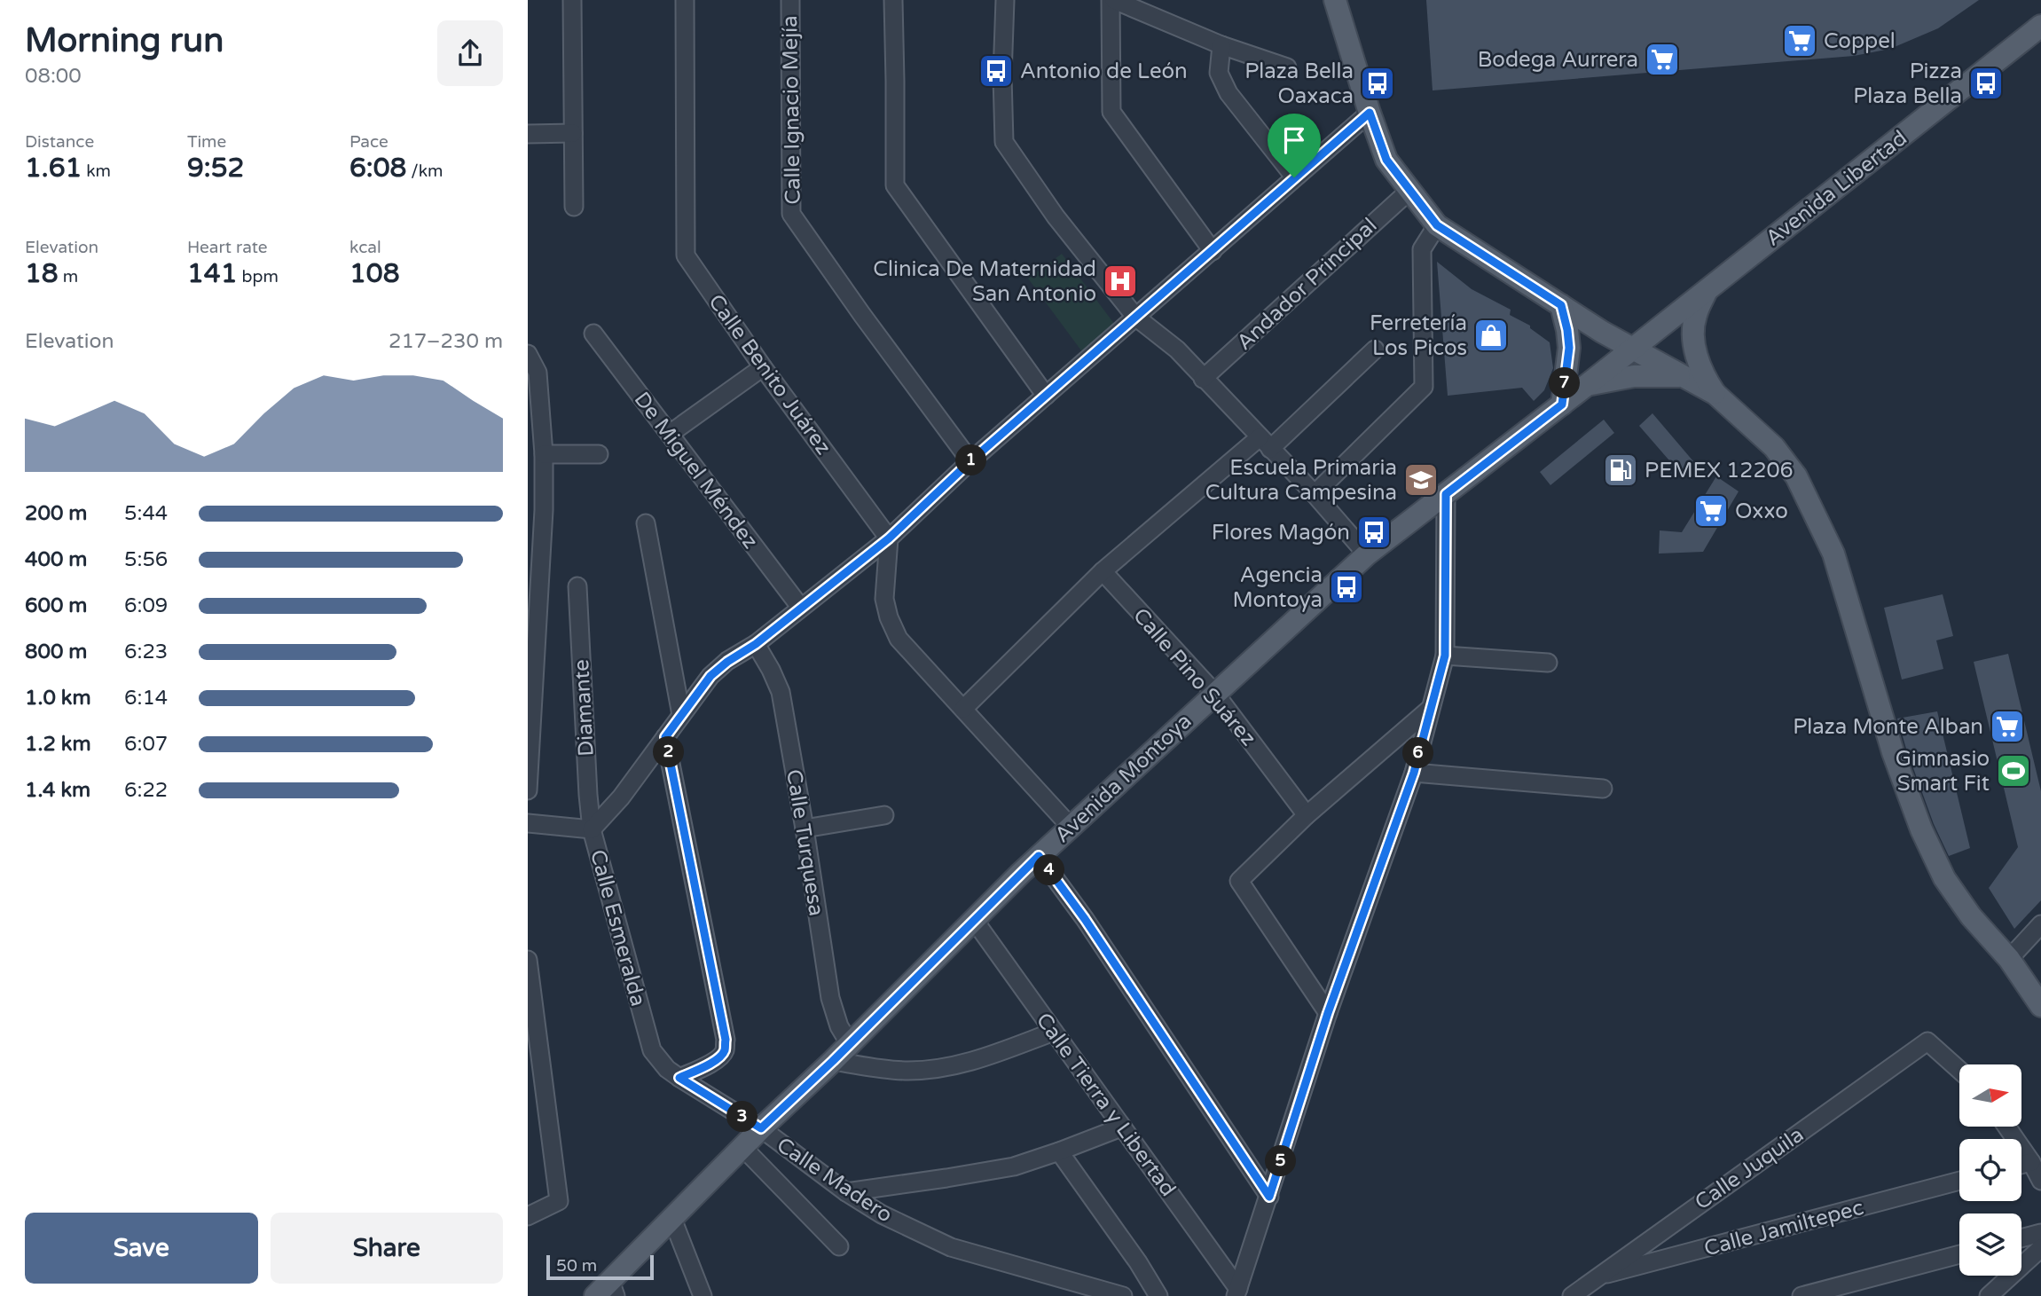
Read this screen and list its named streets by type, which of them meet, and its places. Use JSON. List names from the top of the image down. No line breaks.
{"streets":{"main road":["Avenida Libertad","Avenida Montoya"],"street":["Calle Ignacio Mejía","Andador Principal","Calle Benito Juárez","De Miguel Méndez","Calle Pino Suárez","Diamante","Calle Turquesa","Calle Esmeralda","Calle Tierra y Libertad","Calle Juquila","Calle Madero","Calle Jamiltepec"]},"crossings":[["Calle Ignacio Mejía","Calle Esmeralda"],["Avenida Libertad","Avenida Montoya"],["Calle Benito Juárez","Calle Esmeralda"],["De Miguel Méndez","Calle Esmeralda"],["Calle Pino Suárez","Avenida Montoya"],["Diamante","Calle Esmeralda"],["Avenida Montoya","Calle Turquesa"],["Avenida Montoya","Calle Esmeralda"],["Avenida Montoya","Calle Tierra y Libertad"],["Avenida Montoya","Calle Madero"],["Calle Turquesa","Calle Esmeralda"],["Calle Esmeralda","Calle Madero"],["Calle Juquila","Calle Jamiltepec"]],"places":{"supermarket":["Coppel","Bodega Aurrera","Oxxo","Plaza Monte Alban"],"bus stop":["Antonio de León","Plaza Bella Oaxaca","Pizza Plaza Bella","Flores Magón","Agencia Montoya"],"hospital":["Clinica De Maternidad San Antonio"],"shop":["Ferretería Los Picos"],"fuel station":["PEMEX 12206"],"school or university":["Escuela Primaria Cultura Campesina"],"sports":["Gimnasio Smart Fit"]},"scale_bar":"50 m","north":"right","page":{"heading":["Morning run","08:00"],"stats":[["Distance","1.61 km"],["Time","9:52"],["Pace","6:08 /km"],["Elevation","18 m"],["Heart rate","141 bpm"],["kcal","108"]],"chart":["Elevation","217–230 m"],"pins":["7","1","2","6","4","3","5"],"list":[{"name":"200 m","note":"5:44"},{"name":"400 m","note":"5:56"},{"name":"600 m","note":"6:09"},{"name":"800 m","note":"6:23"},{"name":"1.0 km","note":"6:14"},{"name":"1.2 km","note":"6:07"},{"name":"1.4 km","note":"6:22"}],"buttons":["Save","Share"],"scale":"50 m"}}
